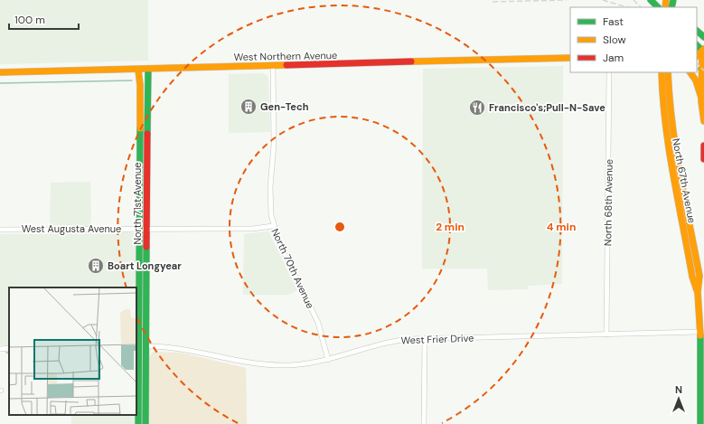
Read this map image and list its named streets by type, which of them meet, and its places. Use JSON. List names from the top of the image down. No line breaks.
{"streets":{"main road":["West Northern Avenue","North 67th Avenue","North 71st Avenue"],"street":["North 68th Avenue","West Augusta Avenue","North 70th Avenue","West Frier Drive"]},"crossings":[["West Northern Avenue","North 71st Avenue"],["West Northern Avenue","North 70th Avenue"],["North 67th Avenue","West Frier Drive"],["North 68th Avenue","West Frier Drive"],["North 71st Avenue","West Augusta Avenue"],["North 71st Avenue","West Frier Drive"],["West Augusta Avenue","North 70th Avenue"],["North 70th Avenue","West Frier Drive"]],"places":{"building":["Gen-Tech","Boart Longyear"],"restaurant":["Francisco's;Pull-N-Save"]},"legend":["Fast","Slow","Jam"],"scale_bar":"100 m","north":"top","rings":["2 min","4 min"]}
